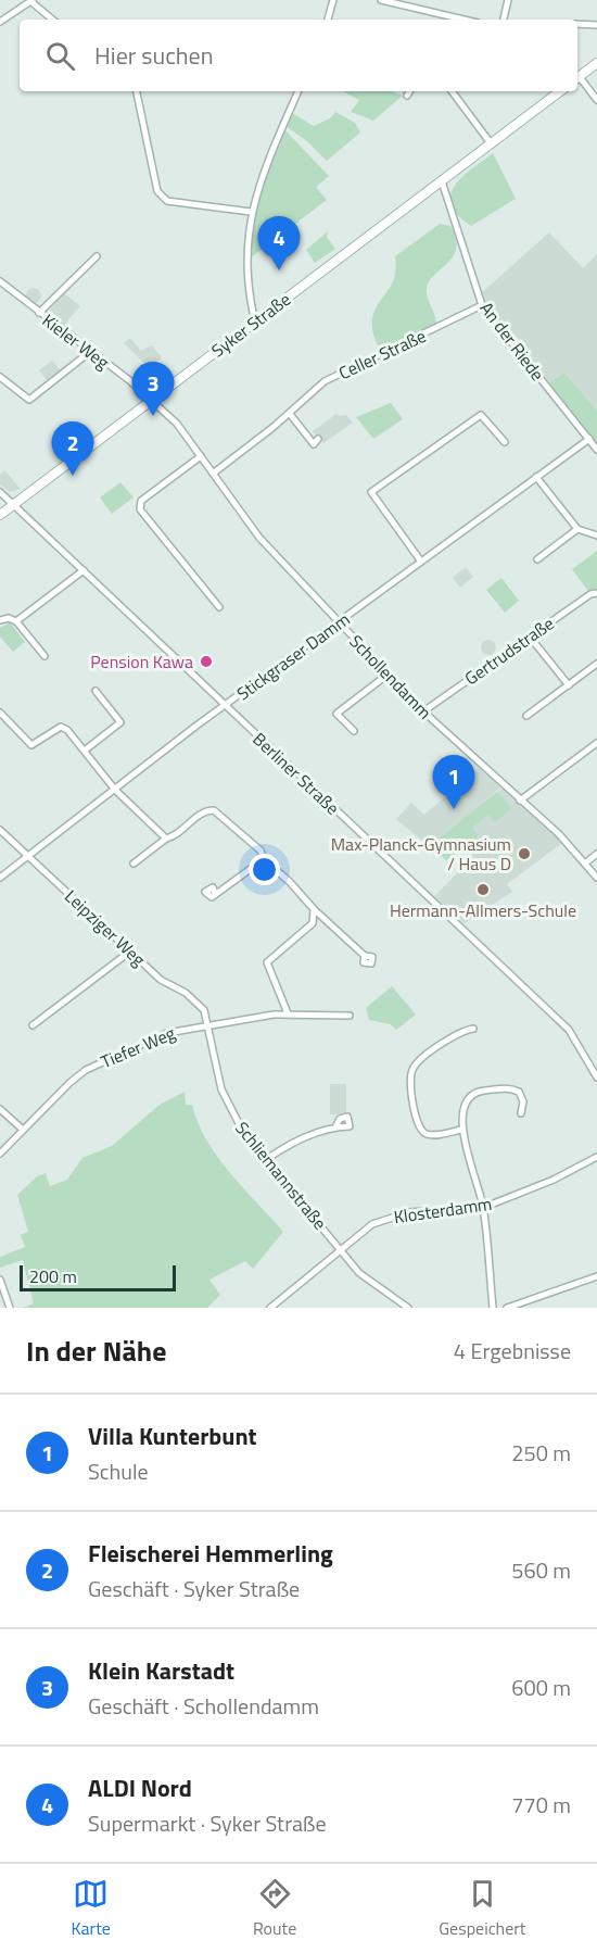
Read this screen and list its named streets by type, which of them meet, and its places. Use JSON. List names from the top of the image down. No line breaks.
{"streets":{"main road":["Syker Straße"],"street":["Kieler Weg","An der Riede","Celler Straße","Gertrudstraße","Stickgraser Damm","Schollendamm","Berliner Straße","Leipziger Weg","Tiefer Weg","Schliemannstraße","Klosterdamm"]},"crossings":[["Syker Straße","Kieler Weg"],["Syker Straße","An der Riede"],["Syker Straße","Schollendamm"],["Syker Straße","Berliner Straße"],["Kieler Weg","Schollendamm"],["An der Riede","Celler Straße"],["An der Riede","Stickgraser Damm"],["Celler Straße","Schollendamm"],["Gertrudstraße","Schollendamm"],["Stickgraser Damm","Schollendamm"],["Stickgraser Damm","Berliner Straße"],["Stickgraser Damm","Leipziger Weg"],["Leipziger Weg","Tiefer Weg"],["Leipziger Weg","Schliemannstraße"],["Tiefer Weg","Schliemannstraße"],["Schliemannstraße","Klosterdamm"]],"places":["Pension Kawa","Max-Planck-Gymnasium / Haus D","Hermann-Allmers-Schule"],"scale_bar":"200 m","page":{"search":"Hier suchen","pins":["4","3","2","1"],"scale":"200 m","heading":["In der Nähe","4 Ergebnisse"],"list":[{"mark":"1","name":"Villa Kunterbunt","note":"Schule","value":"250 m"},{"mark":"2","name":"Fleischerei Hemmerling","note":"Geschäft · Syker Straße","value":"560 m"},{"mark":"3","name":"Klein Karstadt","note":"Geschäft · Schollendamm","value":"600 m"},{"mark":"4","name":"ALDI Nord","note":"Supermarkt · Syker Straße","value":"770 m"}],"nav":["Karte","Route","Gespeichert"]}}
